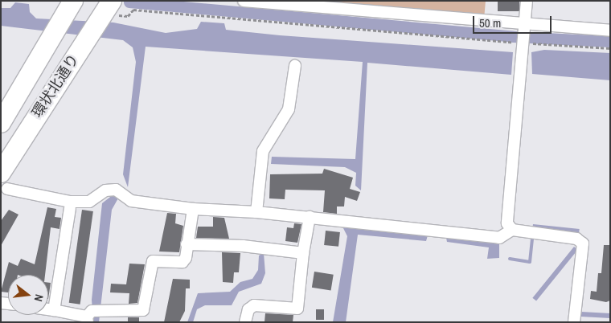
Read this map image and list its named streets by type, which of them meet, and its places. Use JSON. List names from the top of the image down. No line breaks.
{"streets":{"highway":["環状北通り"]},"scale_bar":"50 m","north":"right"}
